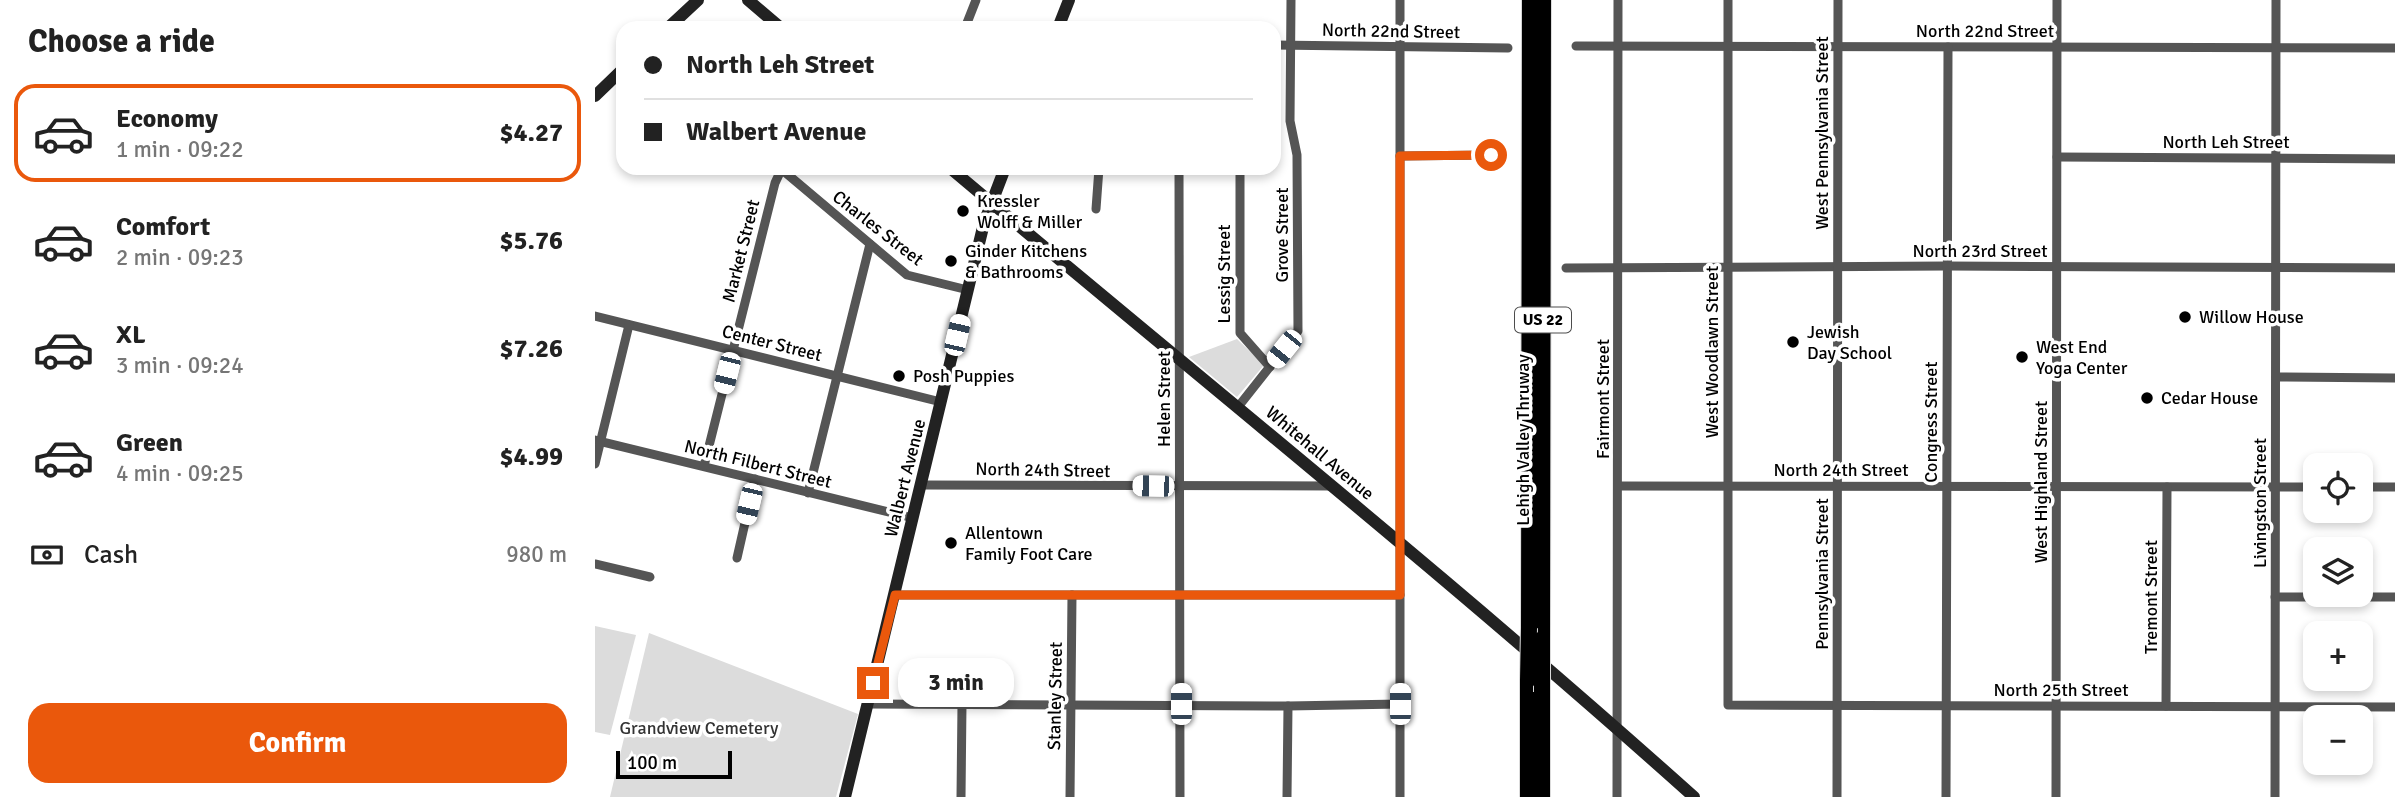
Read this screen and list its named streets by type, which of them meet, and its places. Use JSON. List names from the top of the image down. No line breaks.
{"streets":{"highway":["US 22","Lehigh Valley Thruway"],"street":["North 22nd Street","West Pennsylvania Street","North Leh Street","Charles Street","Grove Street","Market Street","North 23rd Street","Lessig Street","Center Street","West Woodlawn Street","Helen Street","Fairmont Street","Congress Street","Whitehall Avenue","North Filbert Street","North 24th Street","Walbert Avenue","West Highland Street","Livingston Street","Pennsylvania Street","Tremont Street","North 25th Street","Stanley Street"]},"crossings":[["North 22nd Street","West Pennsylvania Street"],["North 22nd Street","Grove Street"],["North 22nd Street","West Woodlawn Street"],["North 22nd Street","Fairmont Street"],["North 22nd Street","Congress Street"],["North 22nd Street","West Highland Street"],["North 22nd Street","Livingston Street"],["West Pennsylvania Street","North 23rd Street"],["West Pennsylvania Street","Pennsylvania Street"],["North Leh Street","West Highland Street"],["North Leh Street","Livingston Street"],["Charles Street","Walbert Avenue"],["Grove Street","Lessig Street"],["Grove Street","Whitehall Avenue"],["Market Street","Center Street"],["Market Street","North Filbert Street"],["North 23rd Street","West Woodlawn Street"],["North 23rd Street","Fairmont Street"],["North 23rd Street","Congress Street"],["North 23rd Street","West Highland Street"],["North 23rd Street","Livingston Street"],["North 23rd Street","Pennsylvania Street"],["Center Street","Walbert Avenue"],["West Woodlawn Street","North 24th Street"],["West Woodlawn Street","North 25th Street"],["Helen Street","Whitehall Avenue"],["Helen Street","North 24th Street"],["Fairmont Street","Whitehall Avenue"],["Fairmont Street","North 24th Street"],["Congress Street","North 24th Street"],["Congress Street","North 25th Street"],["Whitehall Avenue","North 24th Street"],["Whitehall Avenue","Walbert Avenue"],["North Filbert Street","Walbert Avenue"],["North 24th Street","Walbert Avenue"],["North 24th Street","West Highland Street"],["North 24th Street","Livingston Street"],["North 24th Street","Pennsylvania Street"],["North 24th Street","Tremont Street"],["West Highland Street","North 25th Street"],["Livingston Street","North 25th Street"],["Pennsylvania Street","North 25th Street"],["Tremont Street","North 25th Street"]],"parks":["Grandview Cemetery"],"places":["Kressler Wolff & Miller","Ginder Kitchens & Bathrooms","Willow House","Jewish Day School","West End Yoga Center","Posh Puppies","Cedar House","Allentown Family Foot Care"],"scale_bar":"100 m","page":{"heading":"Choose a ride","banner":["North Leh Street","Walbert Avenue"],"list":[{"name":"Economy","note":"1 min · 09:22","value":"$4.27"},{"name":"Comfort","note":"2 min · 09:23","value":"$5.76"},{"name":"XL","note":"3 min · 09:24","value":"$7.26"},{"name":"Green","note":"4 min · 09:25","value":"$4.99"}],"map_buttons":["+","−"],"pay":["Cash","980 m"],"bubble":"3 min","buttons":"Confirm","scale":"100 m"}}
